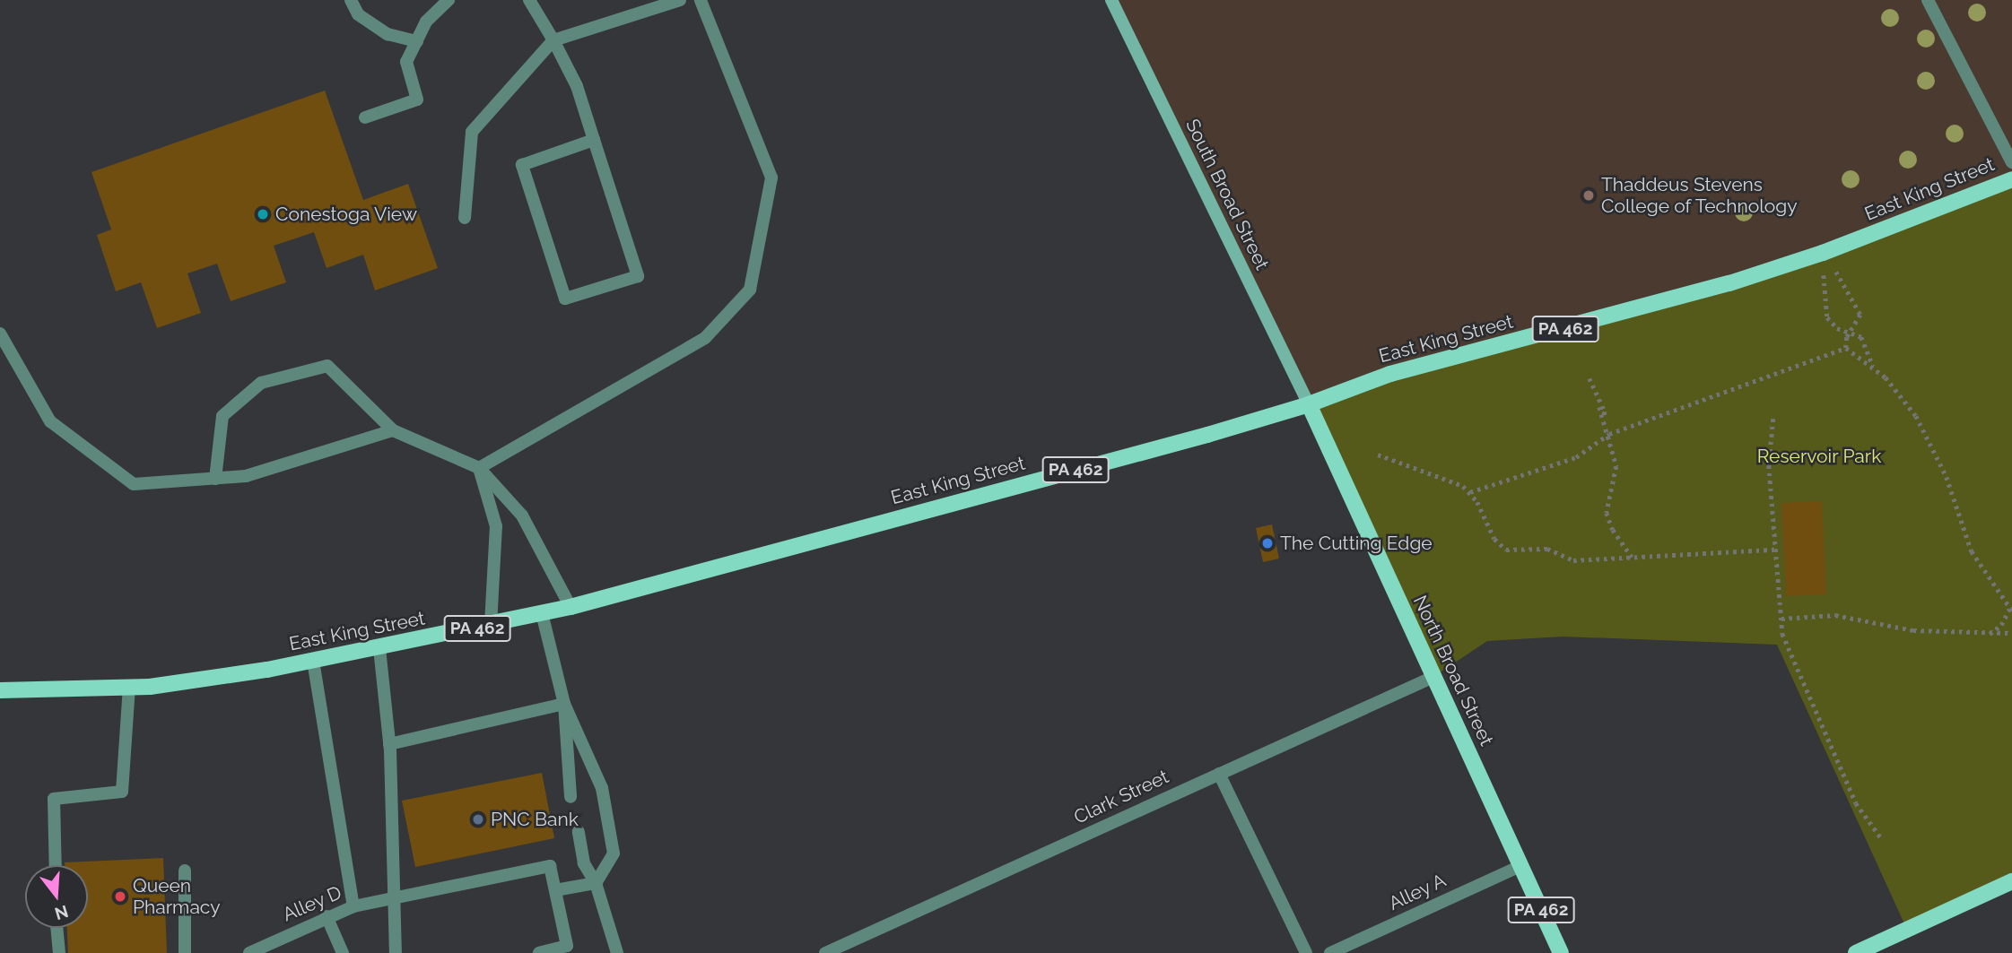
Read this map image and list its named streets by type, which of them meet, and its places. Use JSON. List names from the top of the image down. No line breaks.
{"streets":{"main road":["East King Street","South Broad Street","PA 462","North Broad Street"],"street":["Clark Street","Alley A","Alley D"]},"crossings":[["East King Street","South Broad Street"],["East King Street","North Broad Street"],["South Broad Street","North Broad Street"],["North Broad Street","Clark Street"],["North Broad Street","Alley A"]],"parks":["Reservoir Park"],"places":["Thaddeus Stevens College of Technology","Conestoga View","The Cutting Edge","PNC Bank","Queen Pharmacy"],"north":"bottom"}
